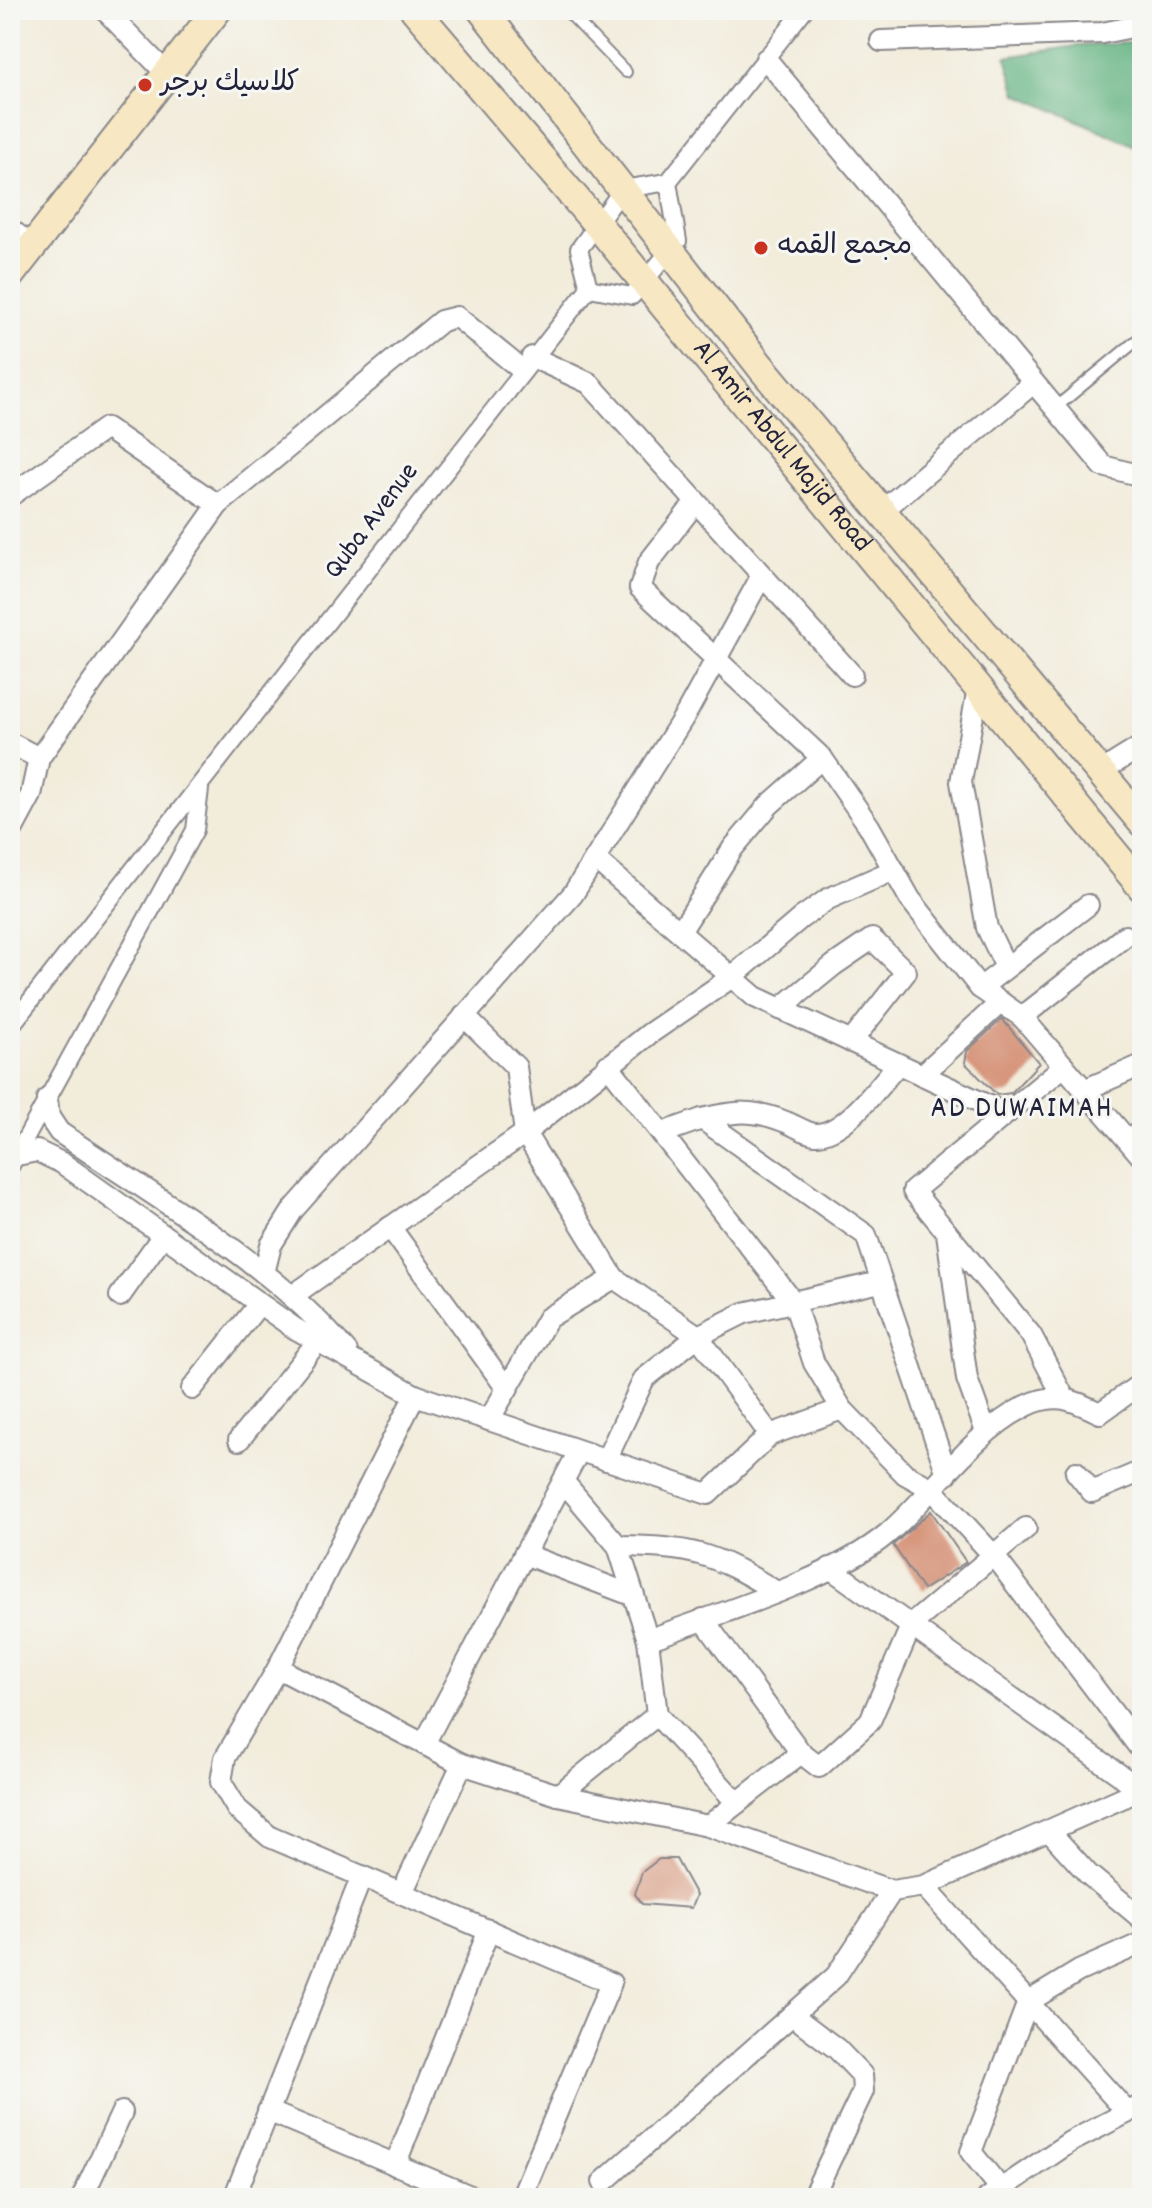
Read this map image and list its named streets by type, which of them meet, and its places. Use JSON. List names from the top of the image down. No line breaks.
{"streets":{"main road":["Al Amir Abdul Majid Road"],"street":["Quba Avenue"]},"districts":["AD DUWAIMAH"],"places":["كلاسيك برجر","مجمع القمه"]}
